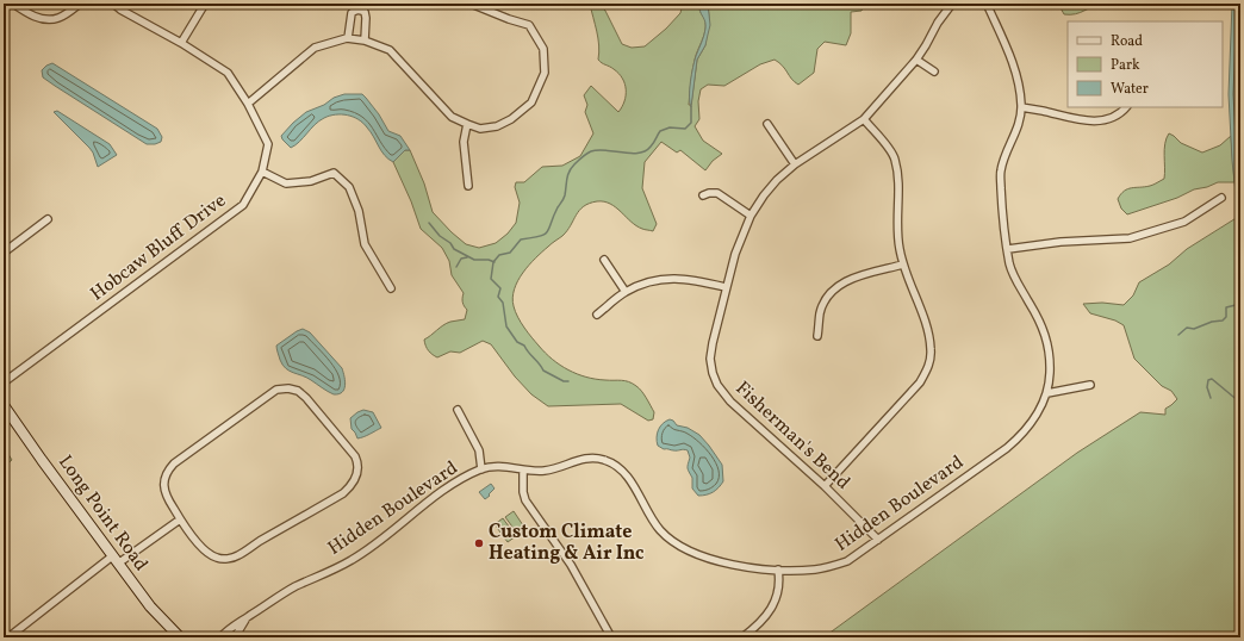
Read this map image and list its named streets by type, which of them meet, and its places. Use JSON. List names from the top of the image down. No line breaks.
{"streets":{"main road":["Long Point Road"],"street":["Hobcaw Bluff Drive","Fisherman's Bend","Hidden Boulevard"]},"crossings":[["Fisherman's Bend","Hidden Boulevard"]],"places":["Custom Climate Heating & Air Inc"],"legend":["Road","Park","Water"]}
